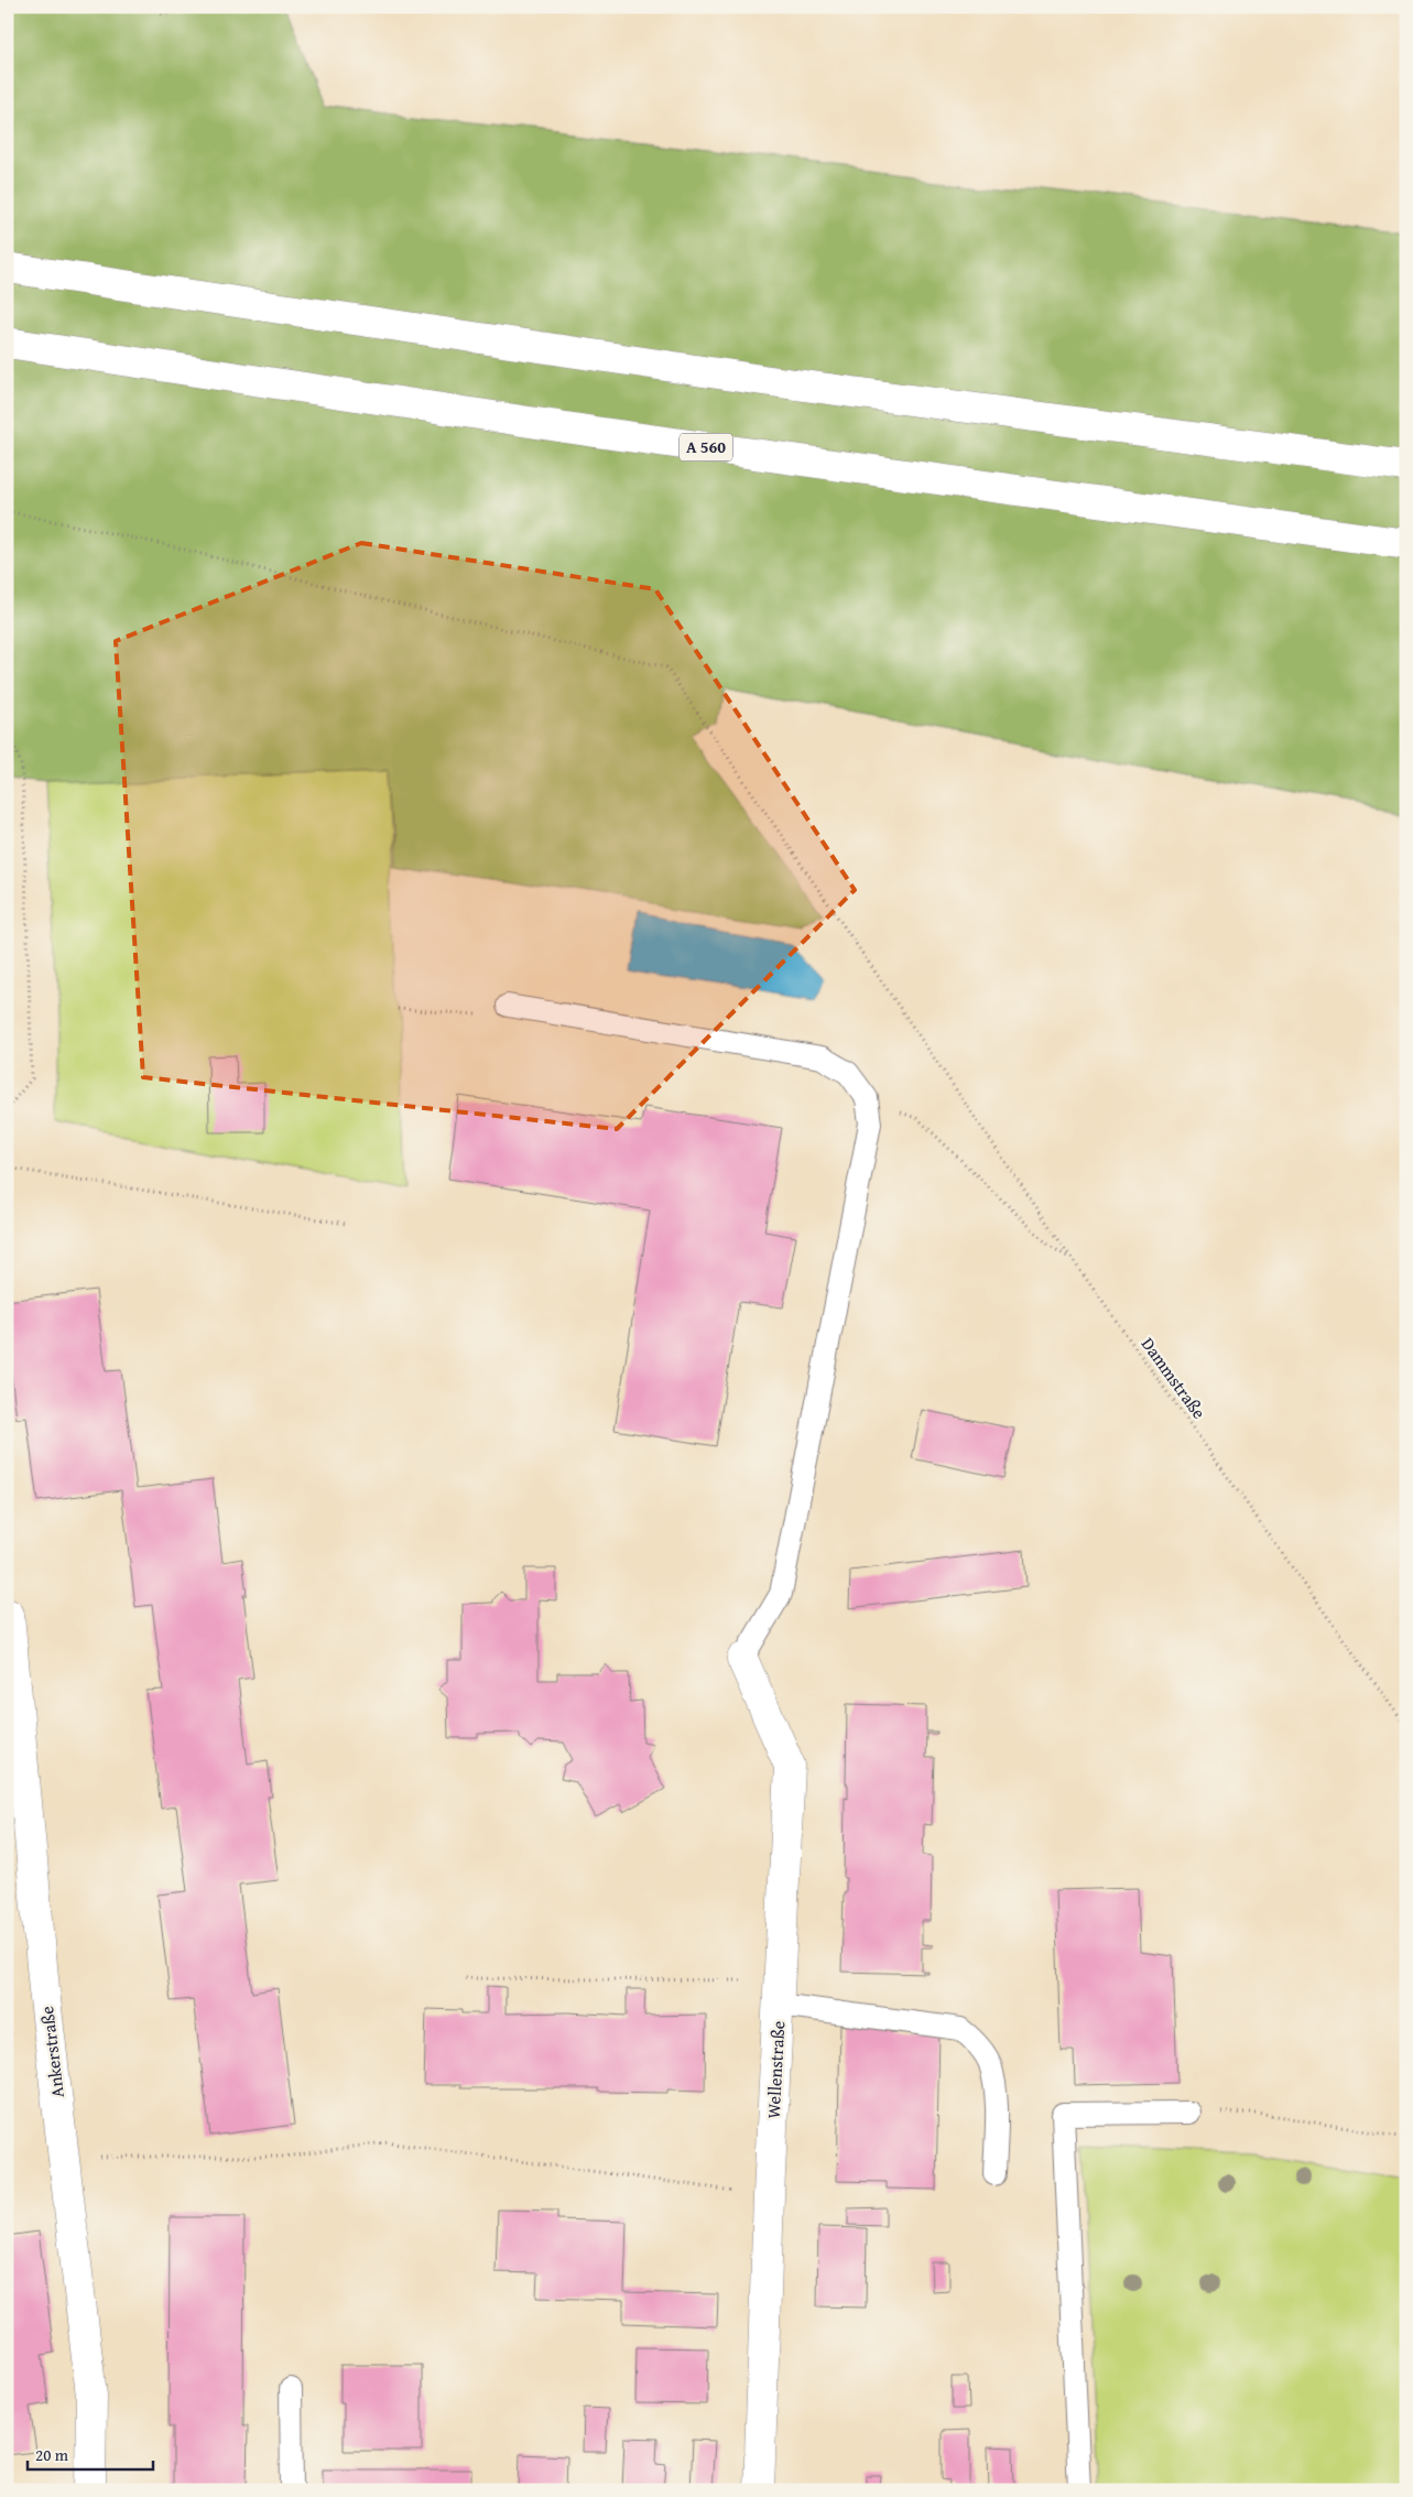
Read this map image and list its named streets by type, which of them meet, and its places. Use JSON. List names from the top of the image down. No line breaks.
{"streets":{"main road":["A 560","Ankerstraße","Wellenstraße"],"path":["Dammstraße"]},"scale_bar":"20 m"}
